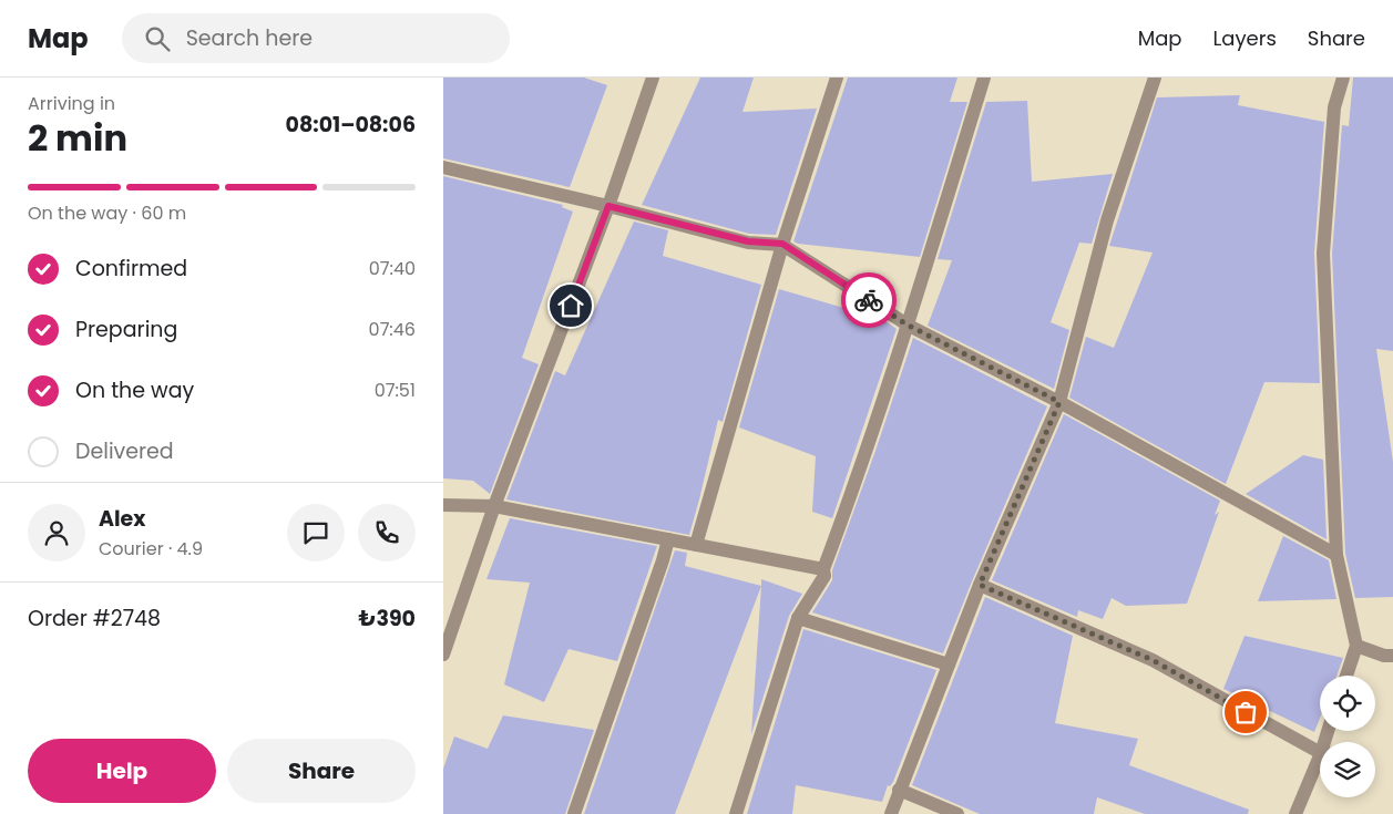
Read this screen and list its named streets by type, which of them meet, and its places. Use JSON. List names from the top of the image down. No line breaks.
{"page":{"header":"Map","search":"Search here","nav":["Map","Layers","Share"],"heading":["2 min","Arriving in","08:01–08:06"],"panel":["Alex","Courier · 4.9","Order #2748","₺390"],"bar":"On the way · 60 m","list":[["Confirmed","07:40"],["Preparing","07:46"],["On the way","07:51"],"Delivered"],"buttons":["Help","Share"]}}
